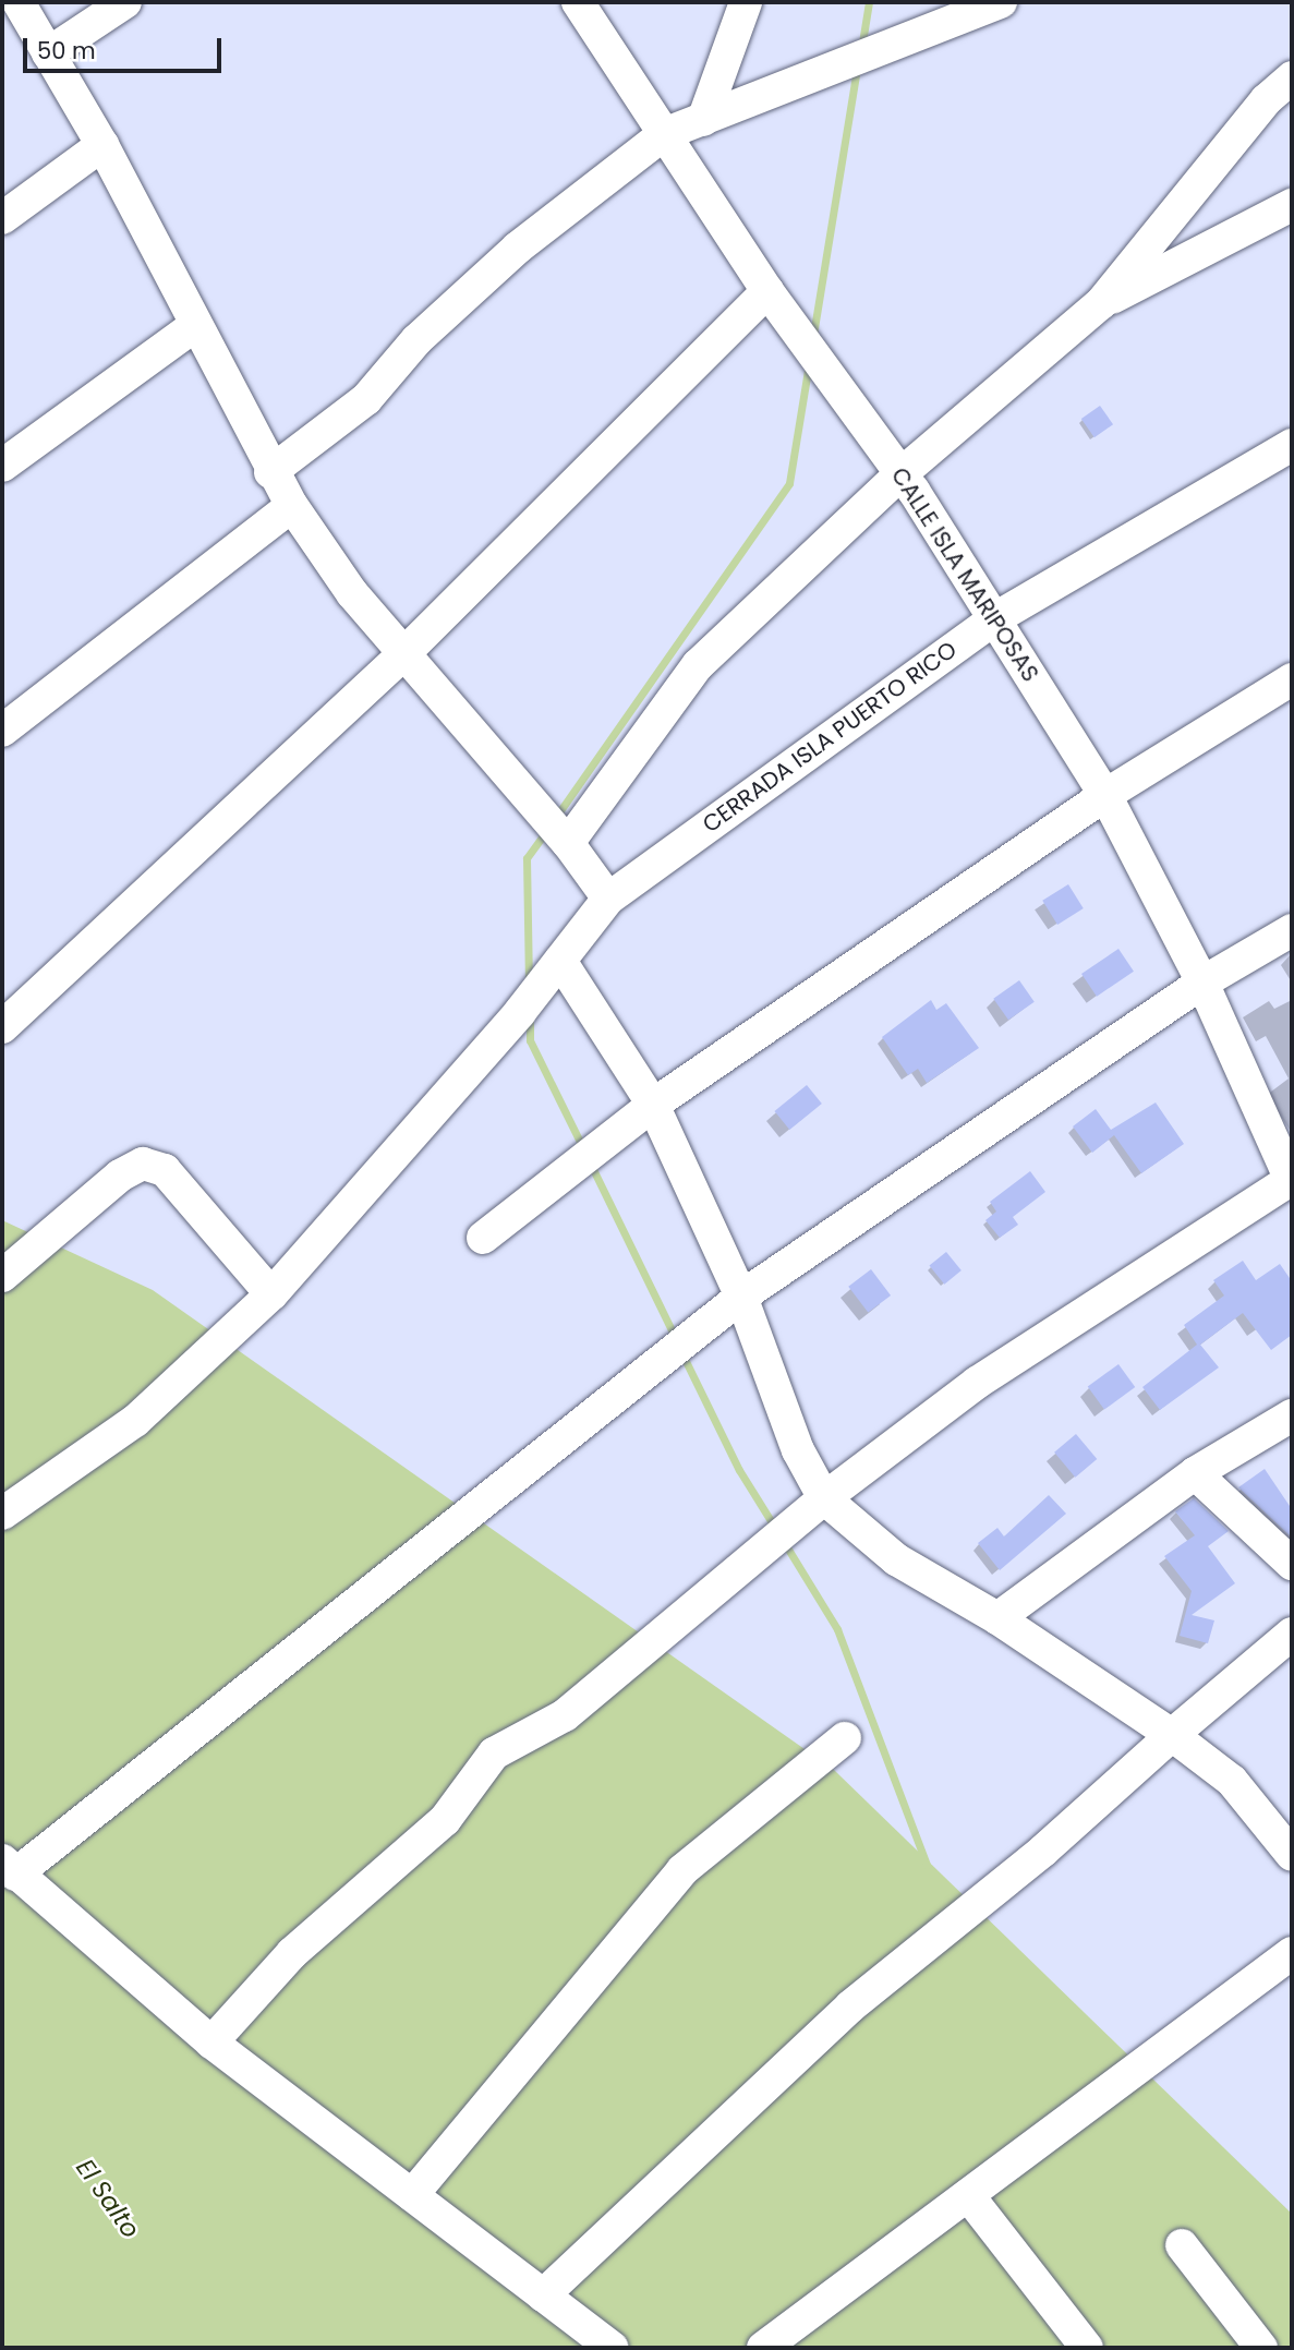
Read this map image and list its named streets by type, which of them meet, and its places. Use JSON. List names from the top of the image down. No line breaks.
{"streets":{"street":["CALLE ISLA MARIPOSAS","CERRADA ISLA PUERTO RICO"]},"crossings":[["CALLE ISLA MARIPOSAS","CERRADA ISLA PUERTO RICO"]],"water":["El Salto"],"scale_bar":"50 m"}
